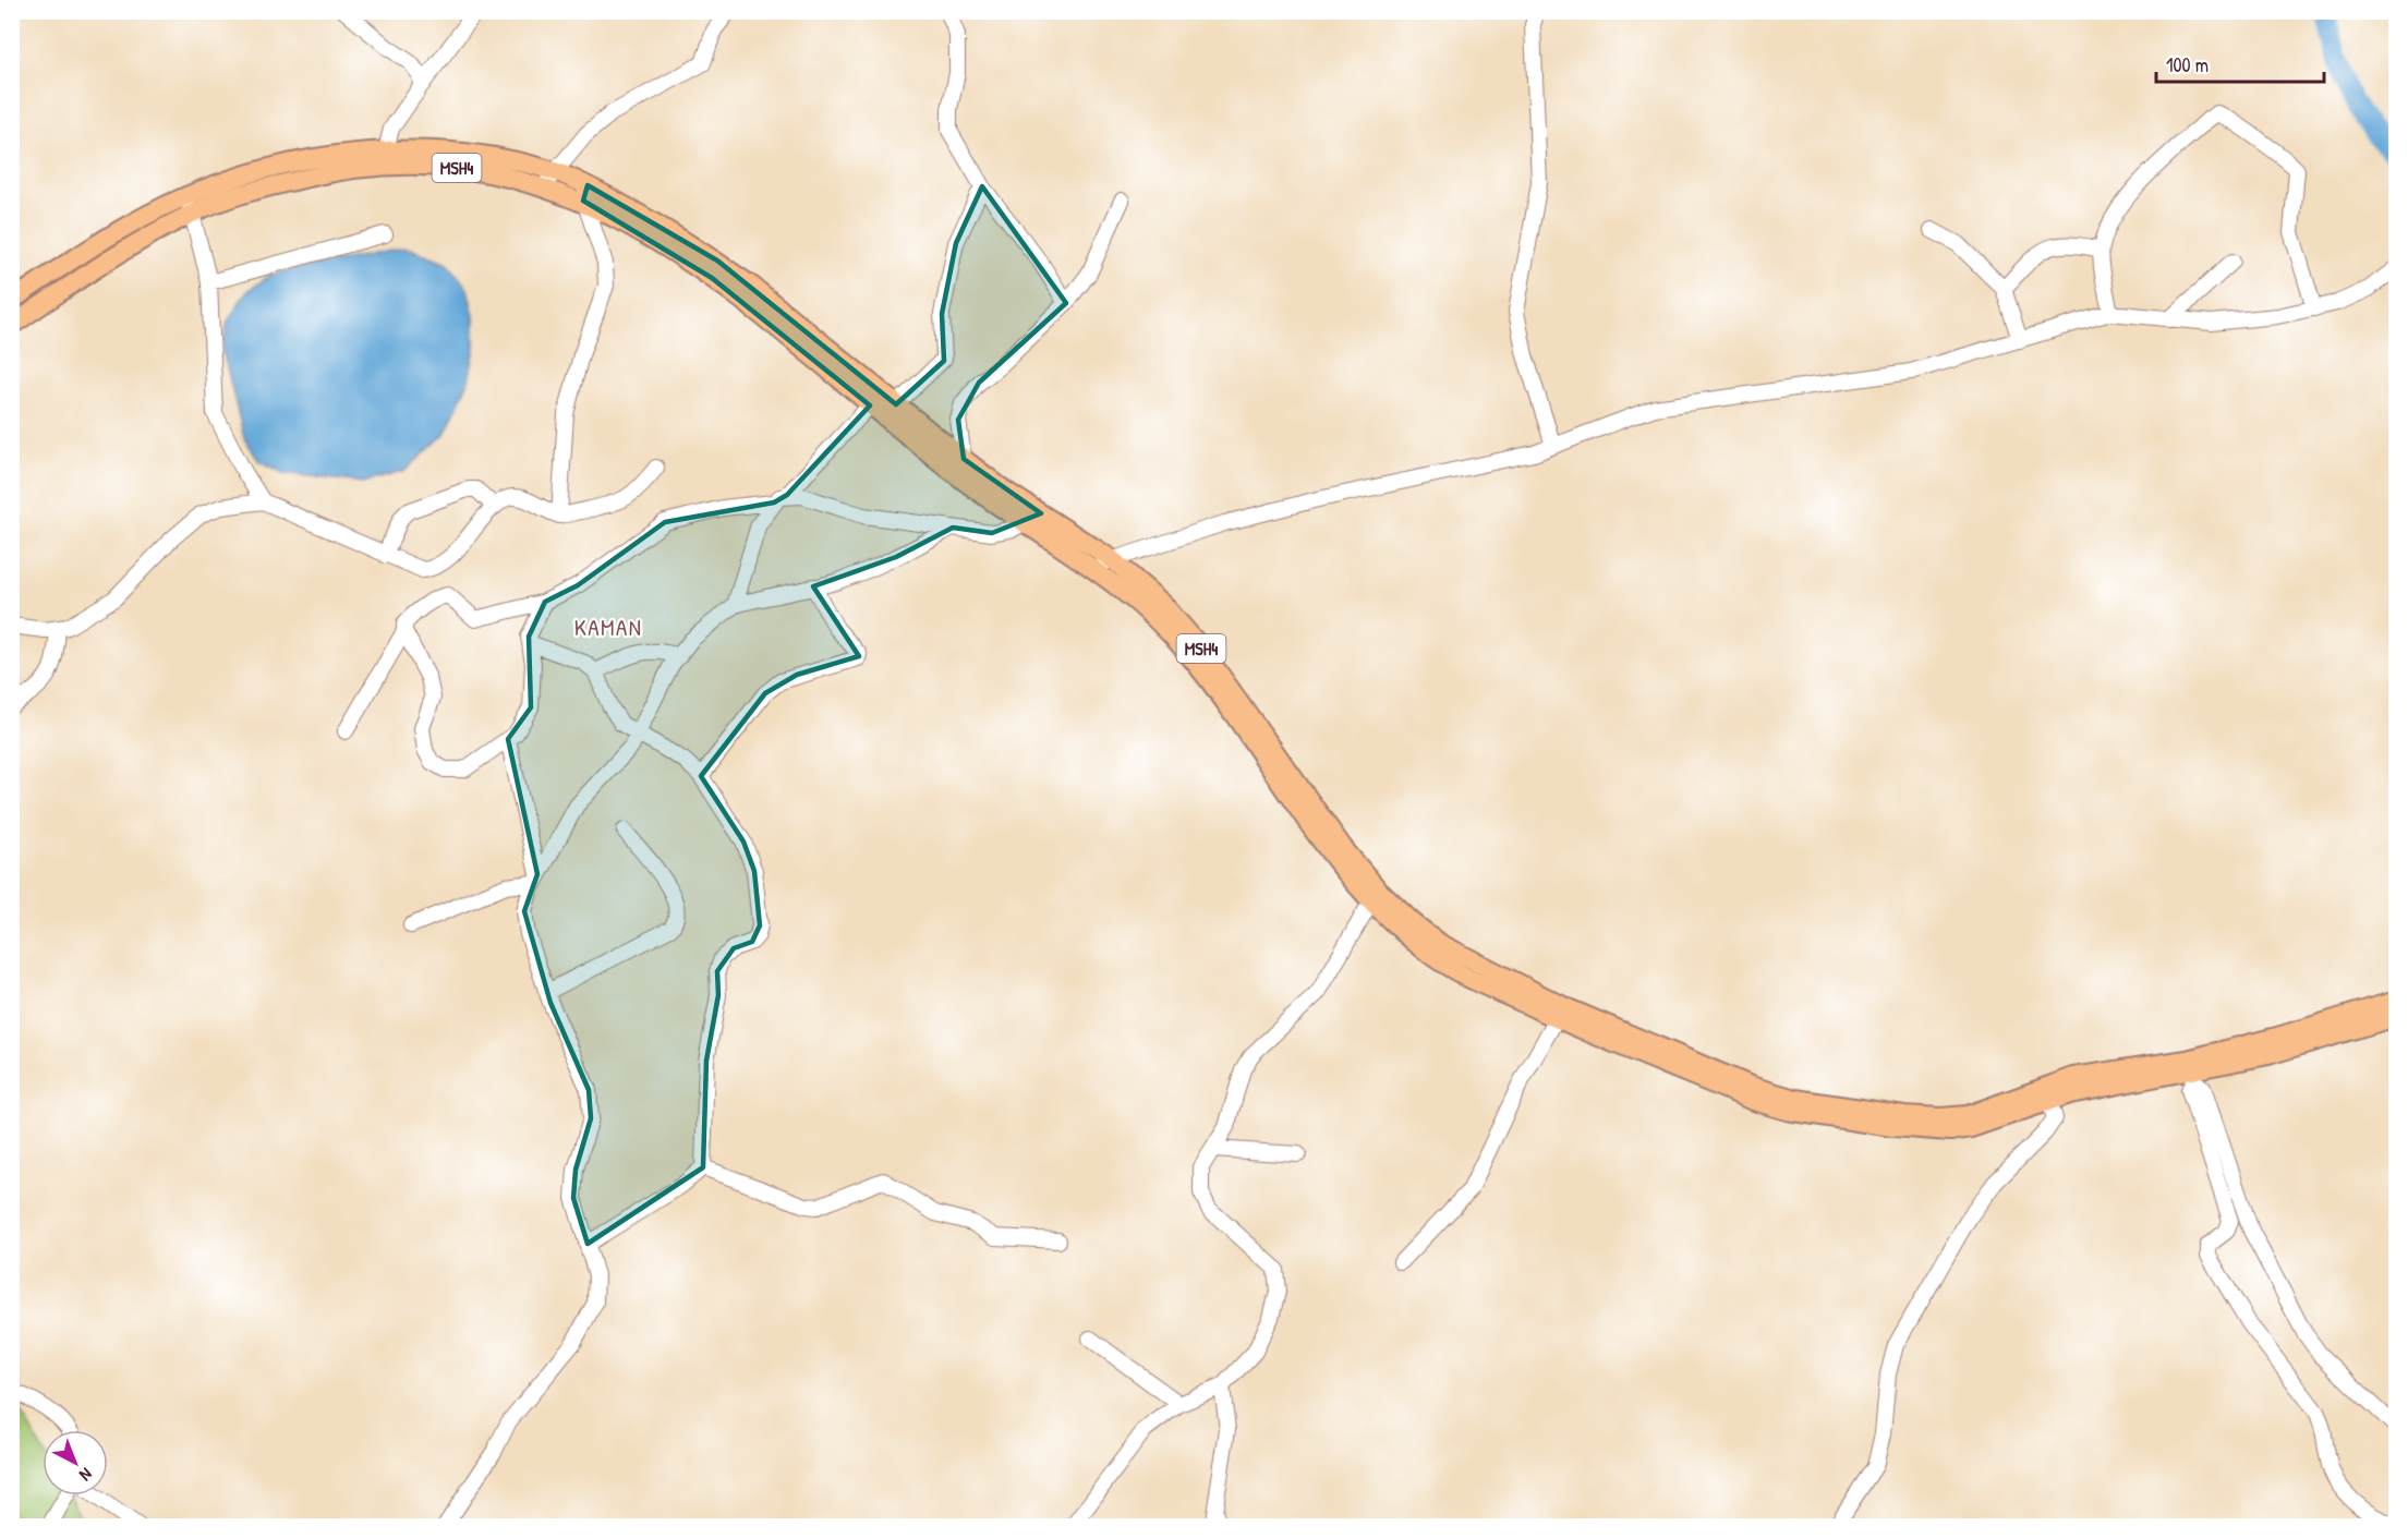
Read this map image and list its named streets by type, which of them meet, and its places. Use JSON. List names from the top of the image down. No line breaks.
{"streets":{"main road":["MSH4"]},"districts":["KAMAN"],"scale_bar":"100 m","north":"bottom right"}
